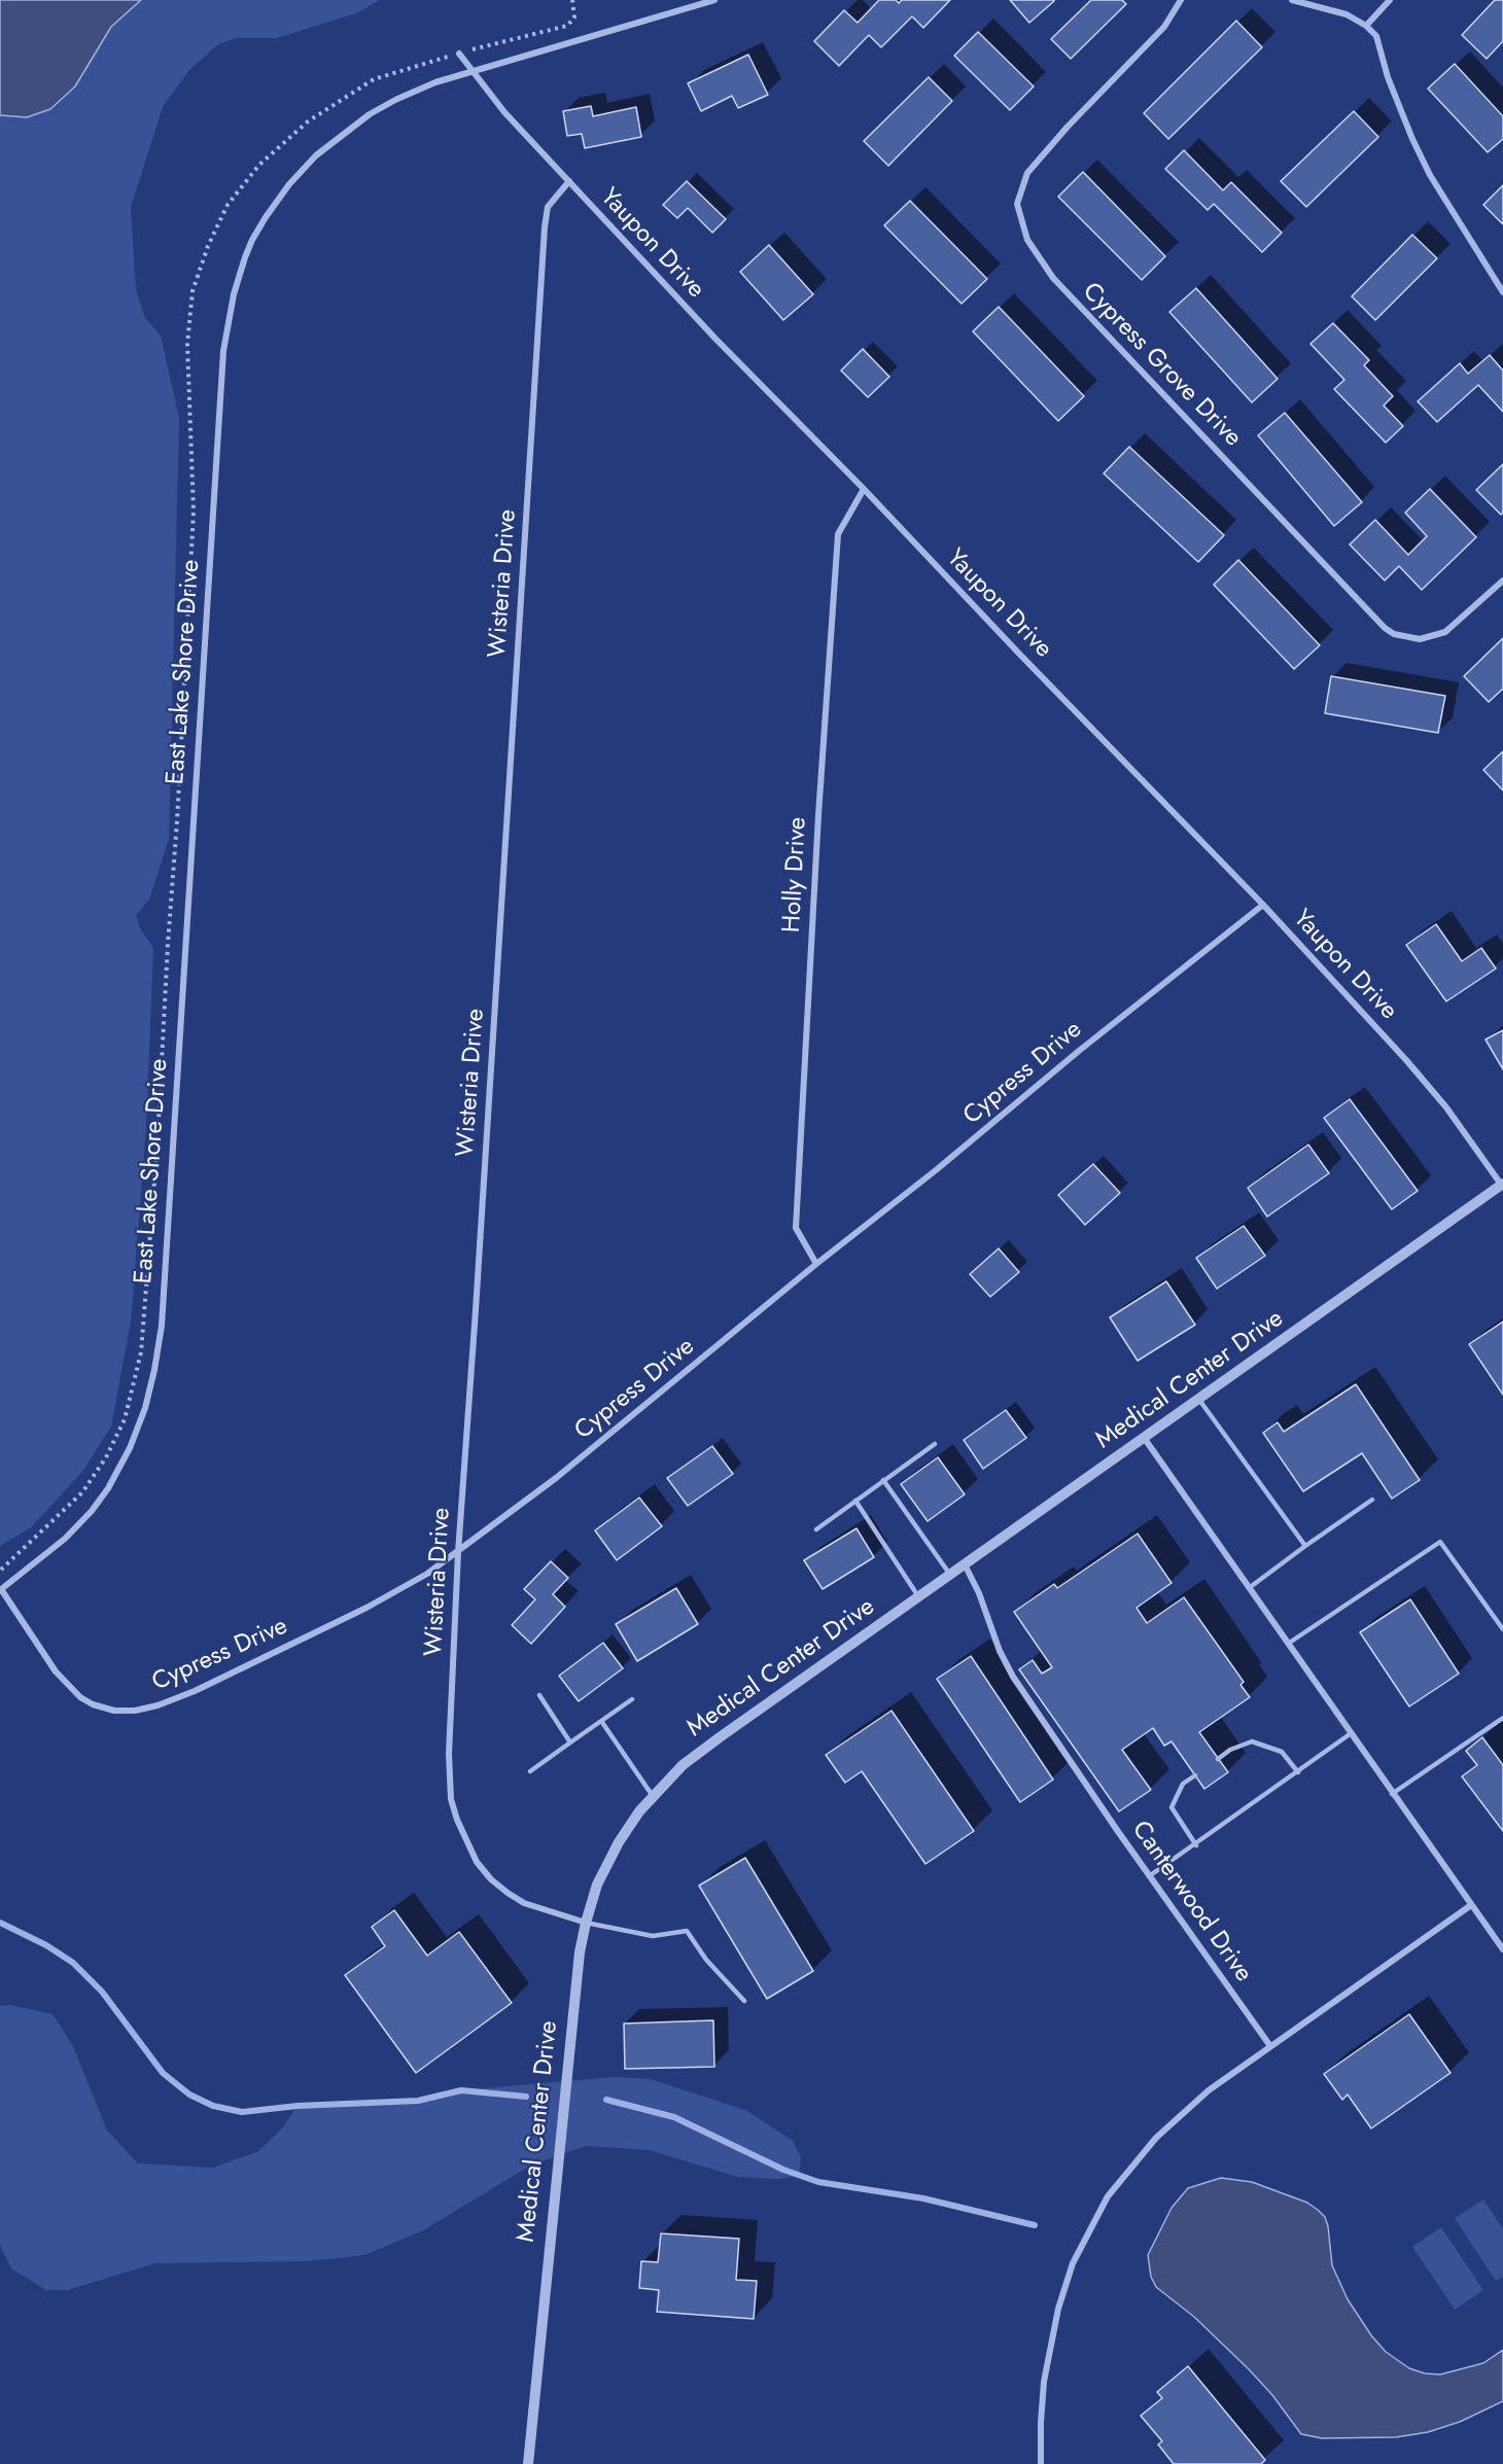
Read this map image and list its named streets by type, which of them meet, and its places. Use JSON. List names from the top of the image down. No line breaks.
{"streets":{"street":["Yaupon Drive","Cypress Grove Drive","Wisteria Drive","East Lake Shore Drive","Holly Drive","Cypress Drive","Medical Center Drive","Canterwood Drive"]},"crossings":[["Yaupon Drive","Wisteria Drive"],["Yaupon Drive","East Lake Shore Drive"],["Yaupon Drive","Holly Drive"],["Yaupon Drive","Cypress Drive"],["Yaupon Drive","Medical Center Drive"],["Wisteria Drive","Cypress Drive"],["Wisteria Drive","Medical Center Drive"],["East Lake Shore Drive","Cypress Drive"],["Holly Drive","Cypress Drive"],["Medical Center Drive","Canterwood Drive"]]}
